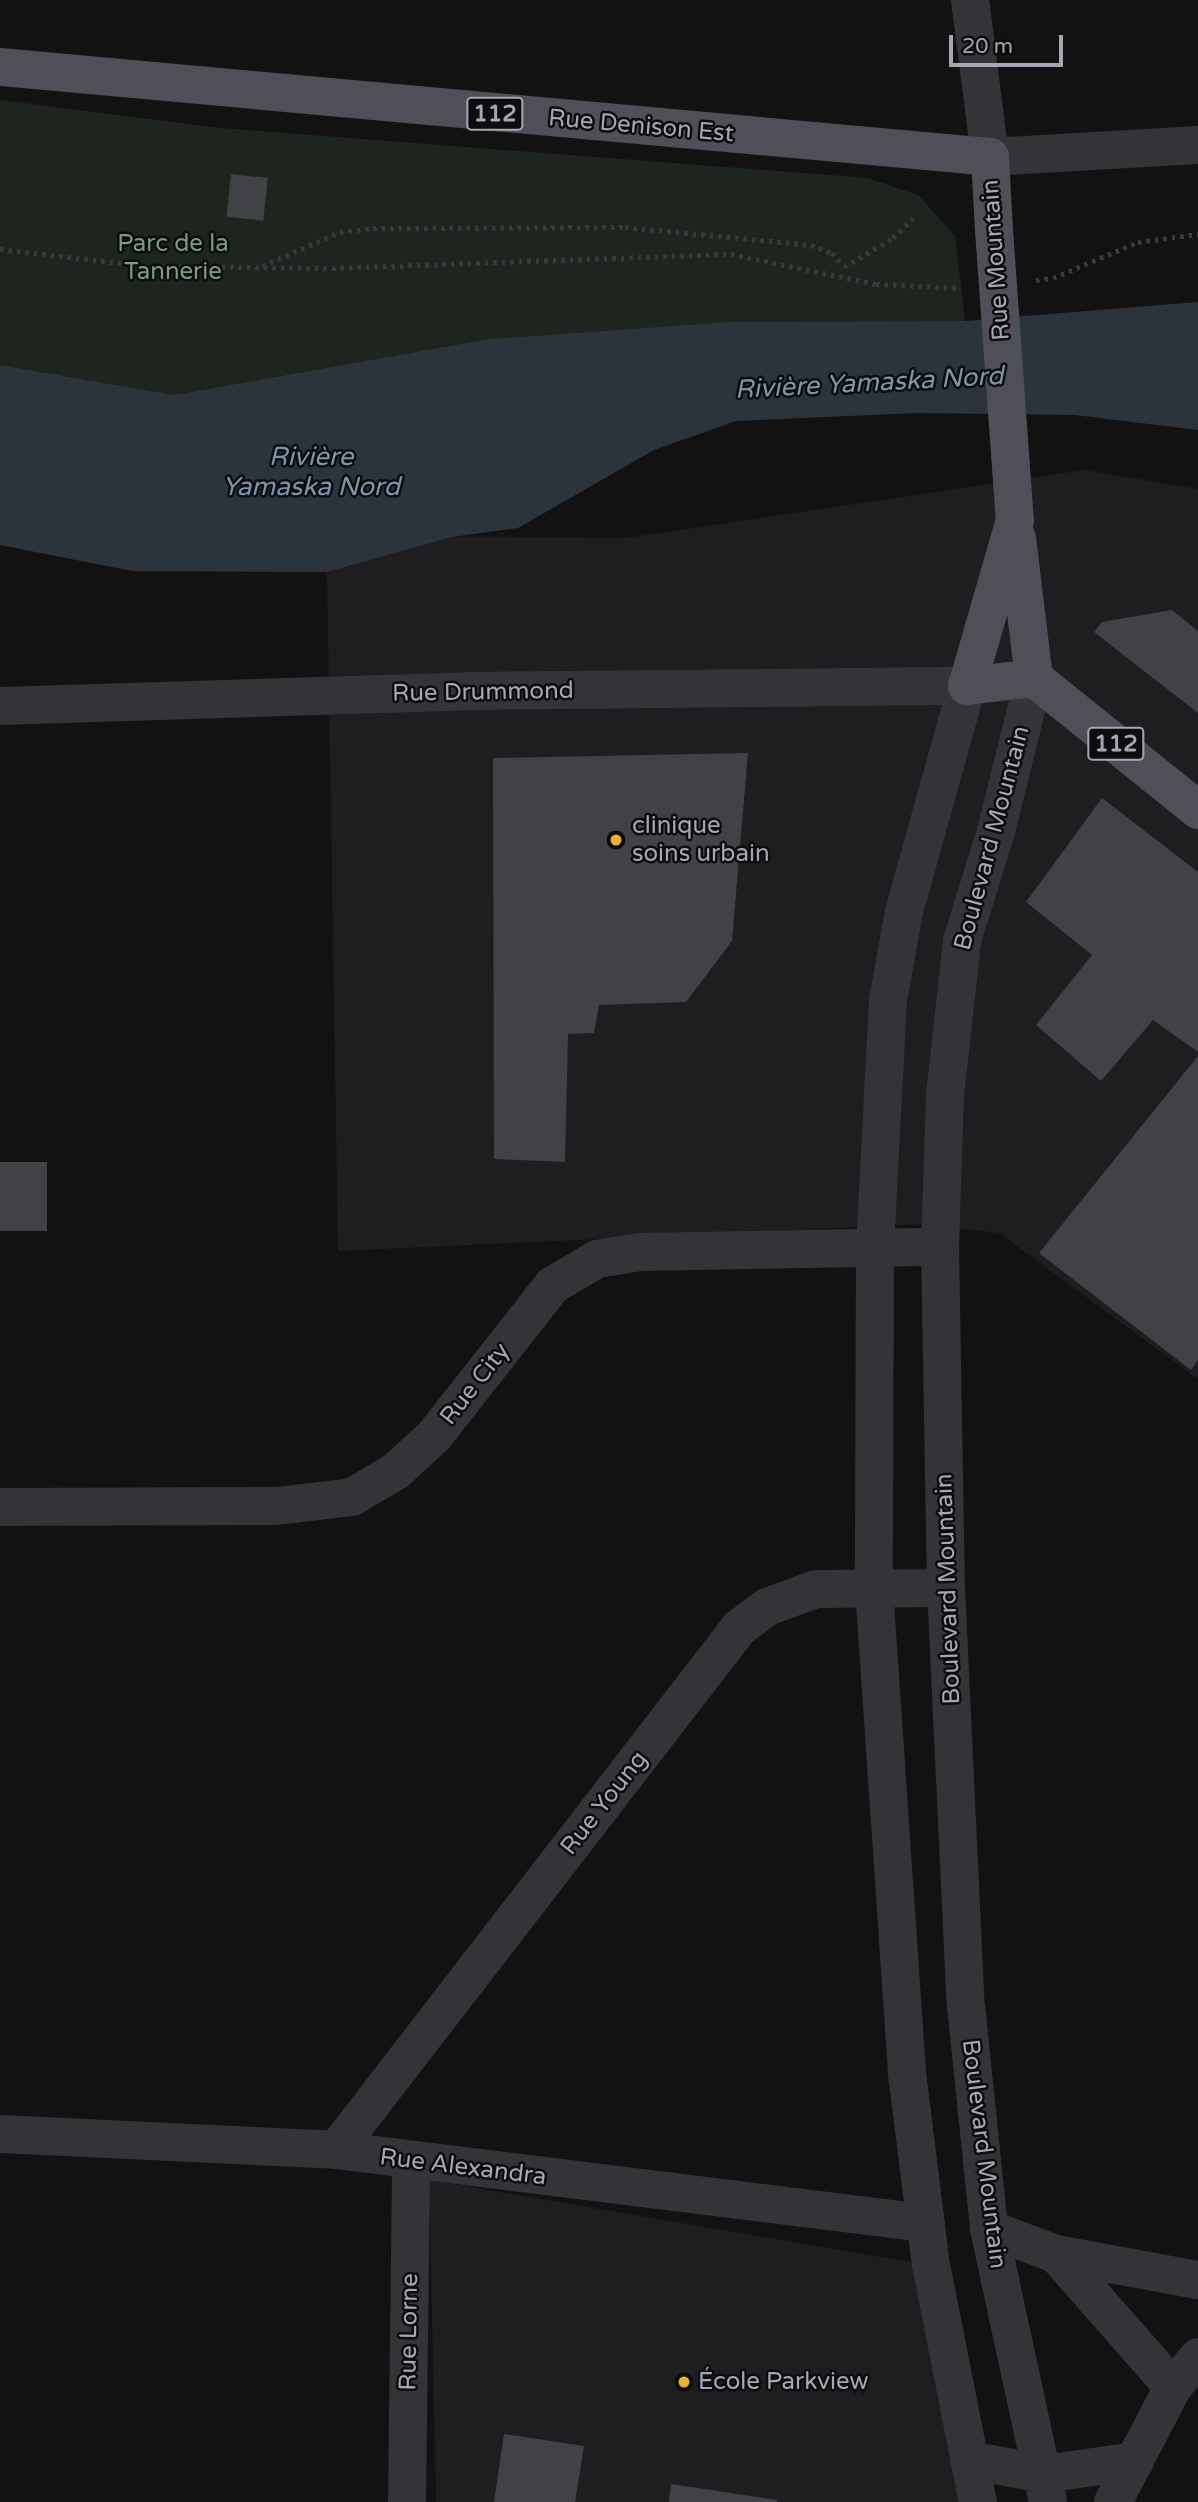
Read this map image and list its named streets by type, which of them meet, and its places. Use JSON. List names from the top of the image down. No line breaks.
{"streets":{"main road":["112","Rue Denison Est","Rue Mountain"],"street":["Rue Drummond","Boulevard Mountain","Rue City","Rue Young","Rue Alexandra","Rue Lorne"]},"crossings":[["112","Rue Mountain"],["112","Boulevard Mountain"],["Rue Denison Est","Rue Mountain"],["Rue Mountain","Rue Drummond"],["Rue Mountain","Boulevard Mountain"],["Boulevard Mountain","Rue City"],["Boulevard Mountain","Rue Young"],["Rue Young","Rue Alexandra"],["Rue Alexandra","Rue Lorne"]],"water":["Rivière Yamaska Nord"],"parks":["Parc de la Tannerie"],"places":["clinique soins urbain","École Parkview"],"scale_bar":"20 m"}
